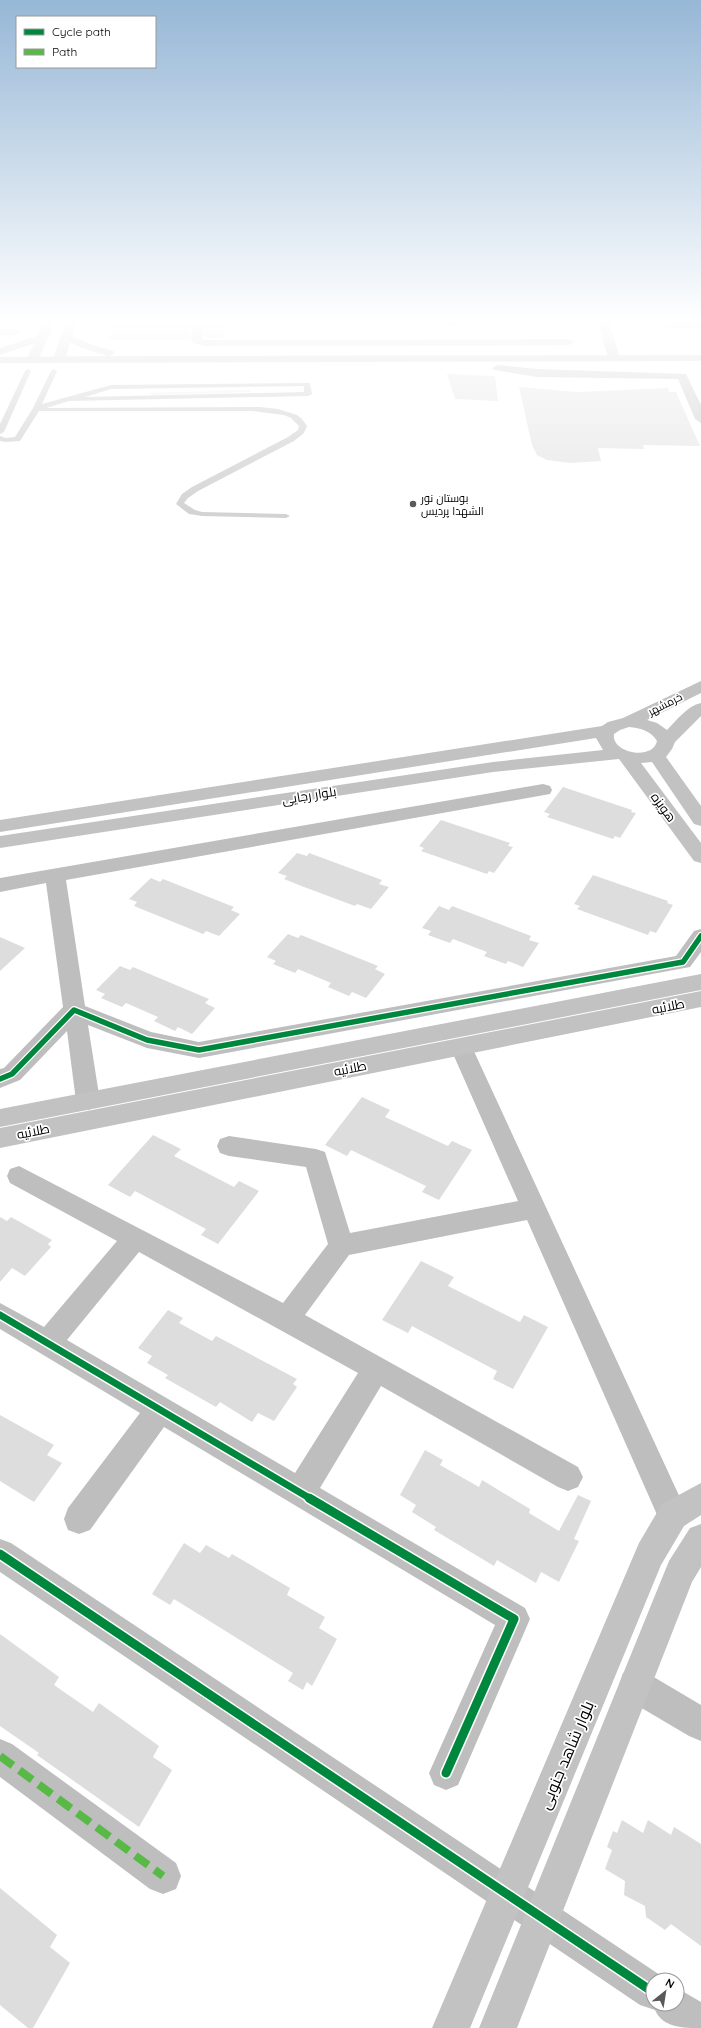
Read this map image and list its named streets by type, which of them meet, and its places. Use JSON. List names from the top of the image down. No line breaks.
{"streets":{"main road":["خرمشهر","بلوار رجایی","هویزه","طلائیه","بلوار شاهد جنوبی"]},"crossings":[["خرمشهر","بلوار رجایی"],["خرمشهر","هویزه"],["بلوار رجایی","هویزه"]],"places":["بوستان نور الشهدا پردیس"],"legend":["Cycle path","Path"],"north":"top right"}
